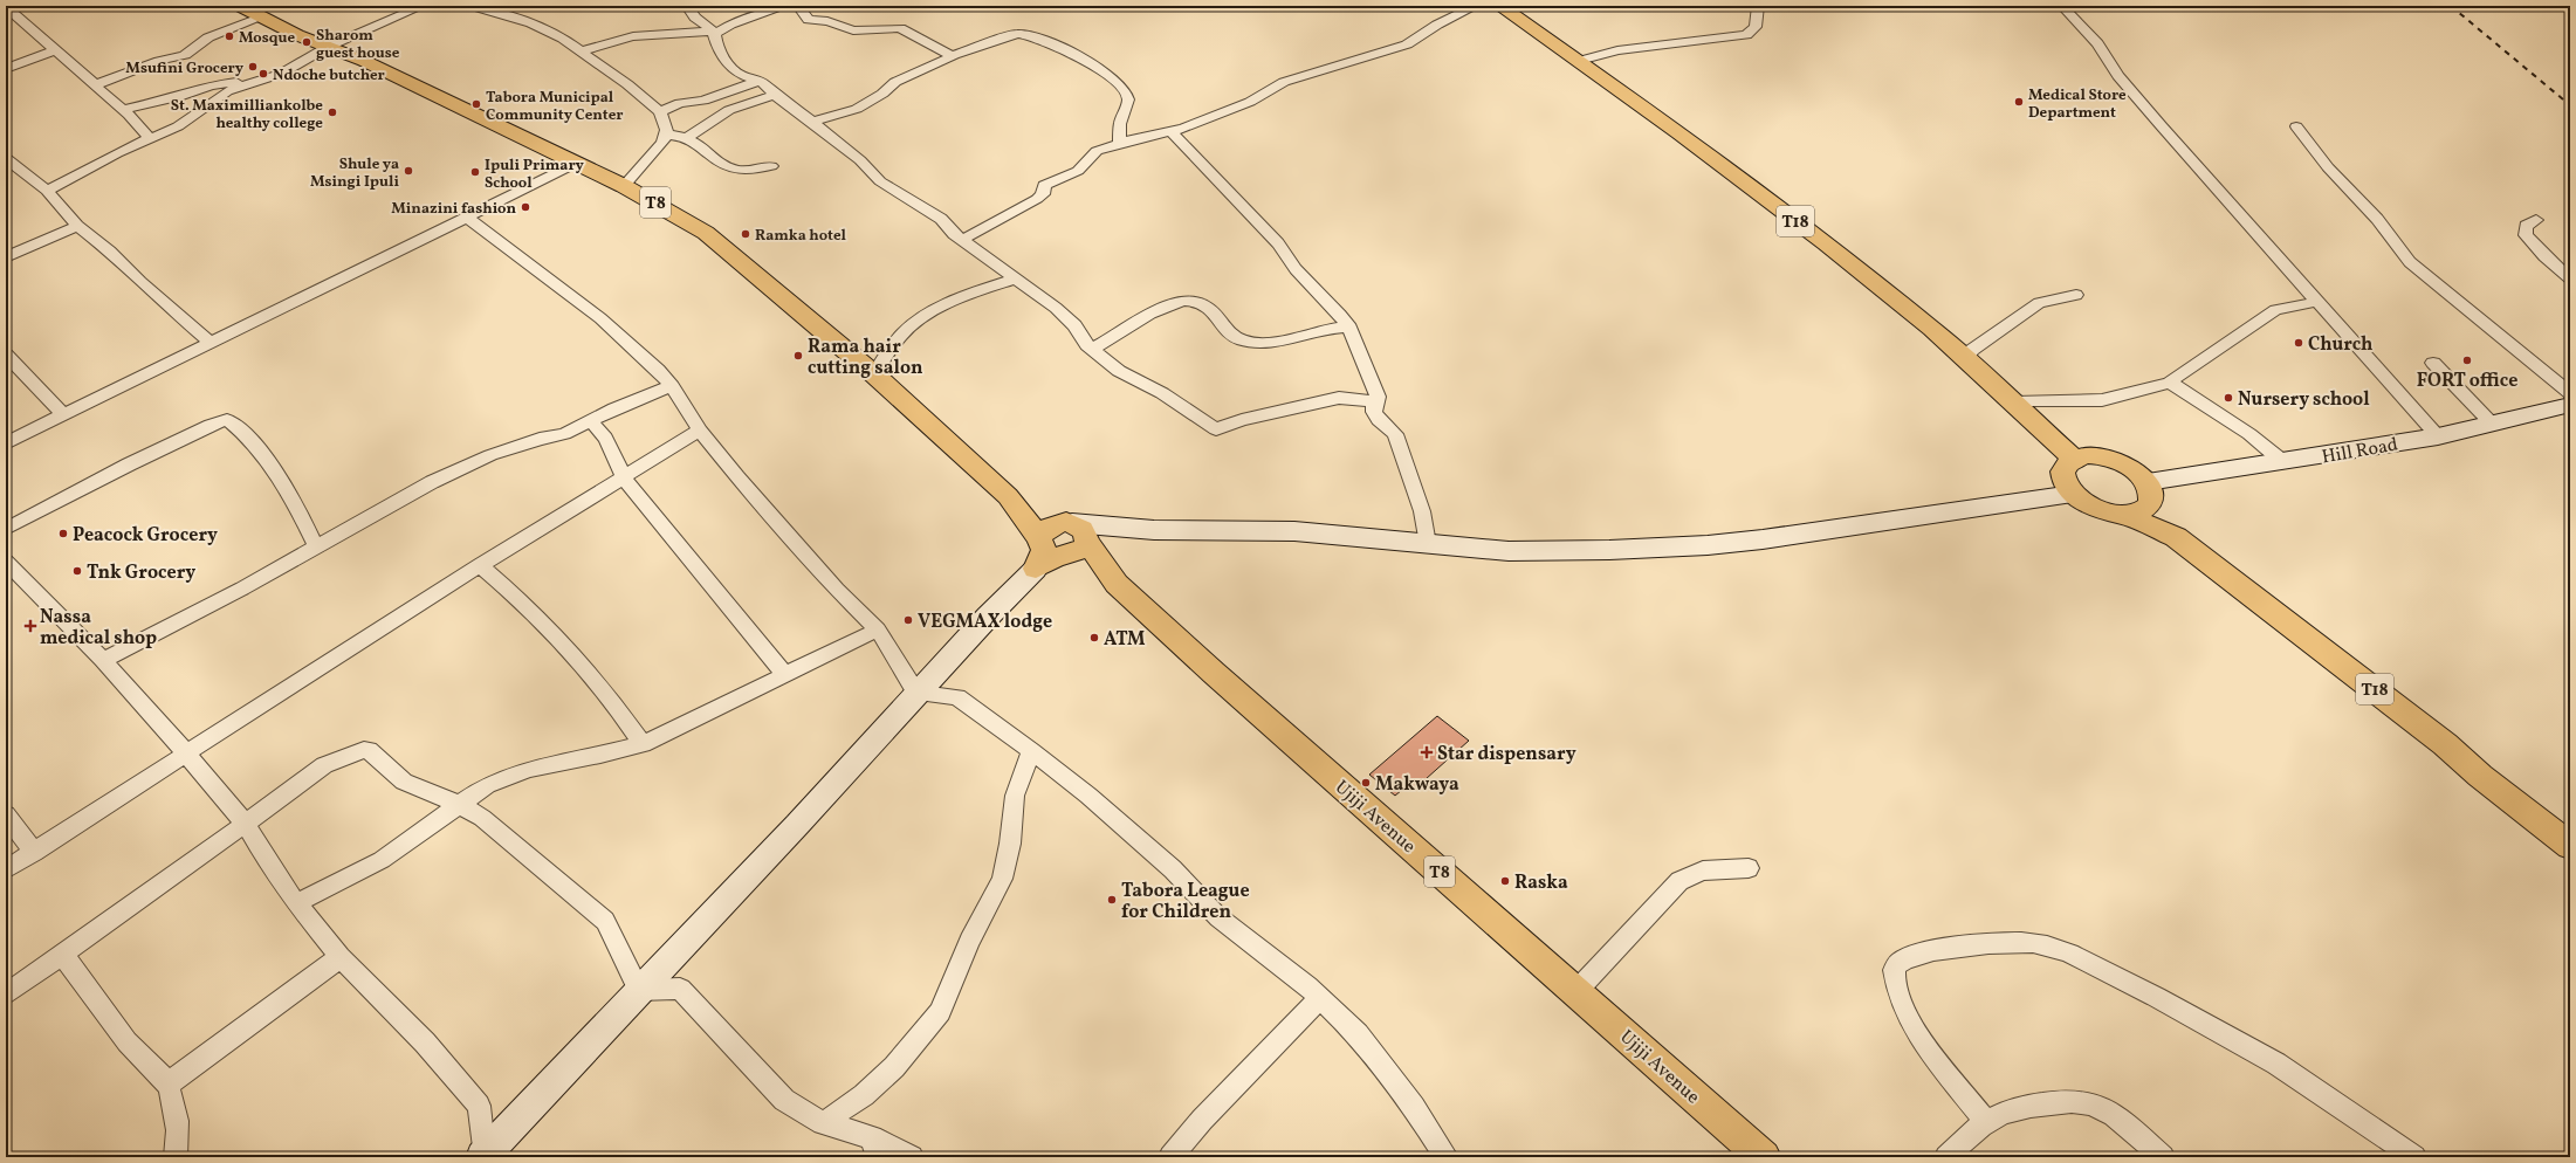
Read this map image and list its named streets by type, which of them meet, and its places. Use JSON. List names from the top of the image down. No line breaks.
{"streets":{"highway":["T8","T18","Ujiji Avenue"],"main road":["Hill Road"]},"crossings":[["T8","Ujiji Avenue"],["T18","Hill Road"]],"places":{"other":["Mosque","Sharom guest house","Msufini Grocery","Ndoche butcher","Medical Store Department","Tabora Municipal Community Center","St. Maximilliankolbe healthy college","Shule ya Msingi Ipuli","Ipuli Primary School","Minazini fashion","Ramka hotel","Church","Rama hair cutting salon","FORT office","Nursery school","Peacock Grocery","Tnk Grocery","VEGMAX lodge","ATM","Makwaya","Raska","Tabora League for Children"],"health":["Nassa medical shop","Star dispensary"]}}
